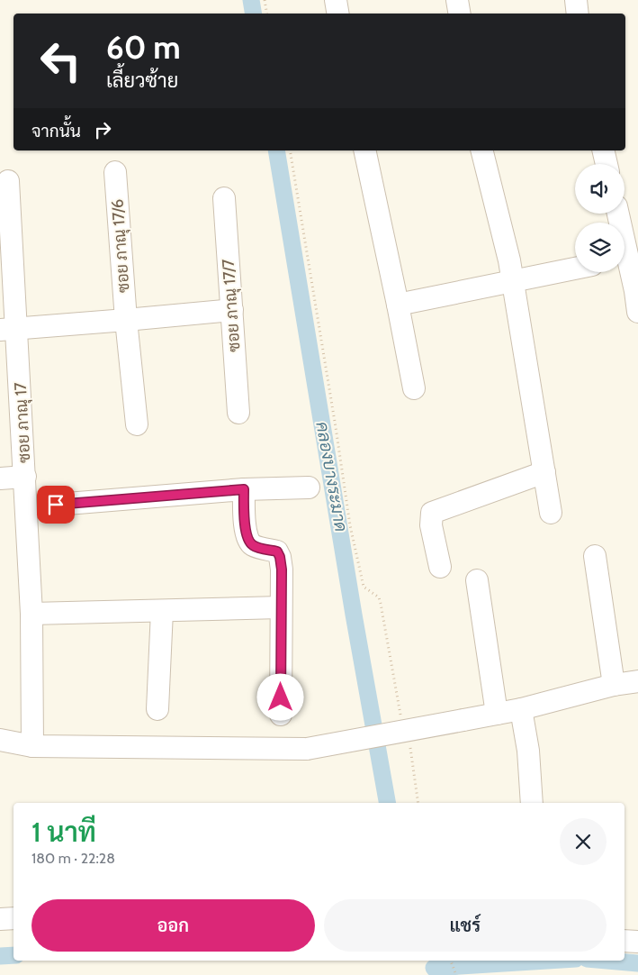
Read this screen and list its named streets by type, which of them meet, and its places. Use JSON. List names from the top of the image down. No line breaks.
{"streets":{"street":["ซอย ภาณุ 17/6","ซอย ภาณุ 17/7","ซอย ภาณุ 17"]},"water":["คลองบางระมาด"],"page":{"turn":["60 m","เลี้ยวซ้าย"],"then":"จากนั้น","heading":["1 นาที","180 m · 22:28"],"buttons":["ออก","แชร์"]}}
